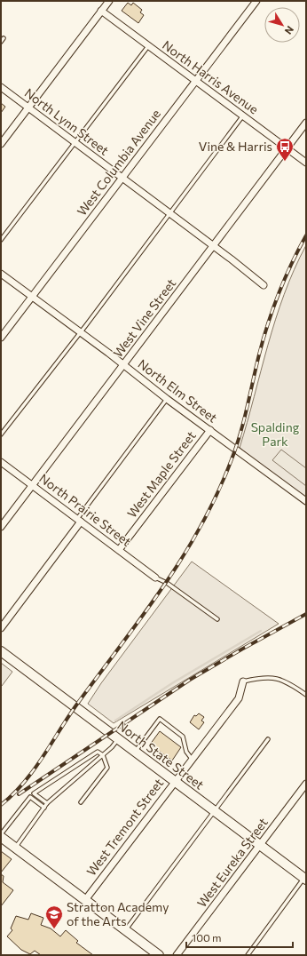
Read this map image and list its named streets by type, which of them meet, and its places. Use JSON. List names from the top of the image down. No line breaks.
{"streets":{"main road":["North State Street"],"street":["North Harris Avenue","North Lynn Street","West Columbia Avenue","West Vine Street","North Elm Street","West Maple Street","North Prairie Street","West Tremont Street","West Eureka Street"]},"crossings":[["North Harris Avenue","West Columbia Avenue"],["North Harris Avenue","West Vine Street"],["North Lynn Street","West Columbia Avenue"],["North Lynn Street","West Vine Street"],["West Columbia Avenue","North Elm Street"],["West Vine Street","North Elm Street"],["West Vine Street","North Prairie Street"],["North Elm Street","West Maple Street"],["West Maple Street","North Prairie Street"],["North State Street","West Tremont Street"],["North State Street","West Eureka Street"]],"parks":["Spalding Park"],"places":{"bus stop":["Vine & Harris"],"school or university":["Stratton Academy of the Arts"]},"scale_bar":"100 m","north":"bottom right"}
